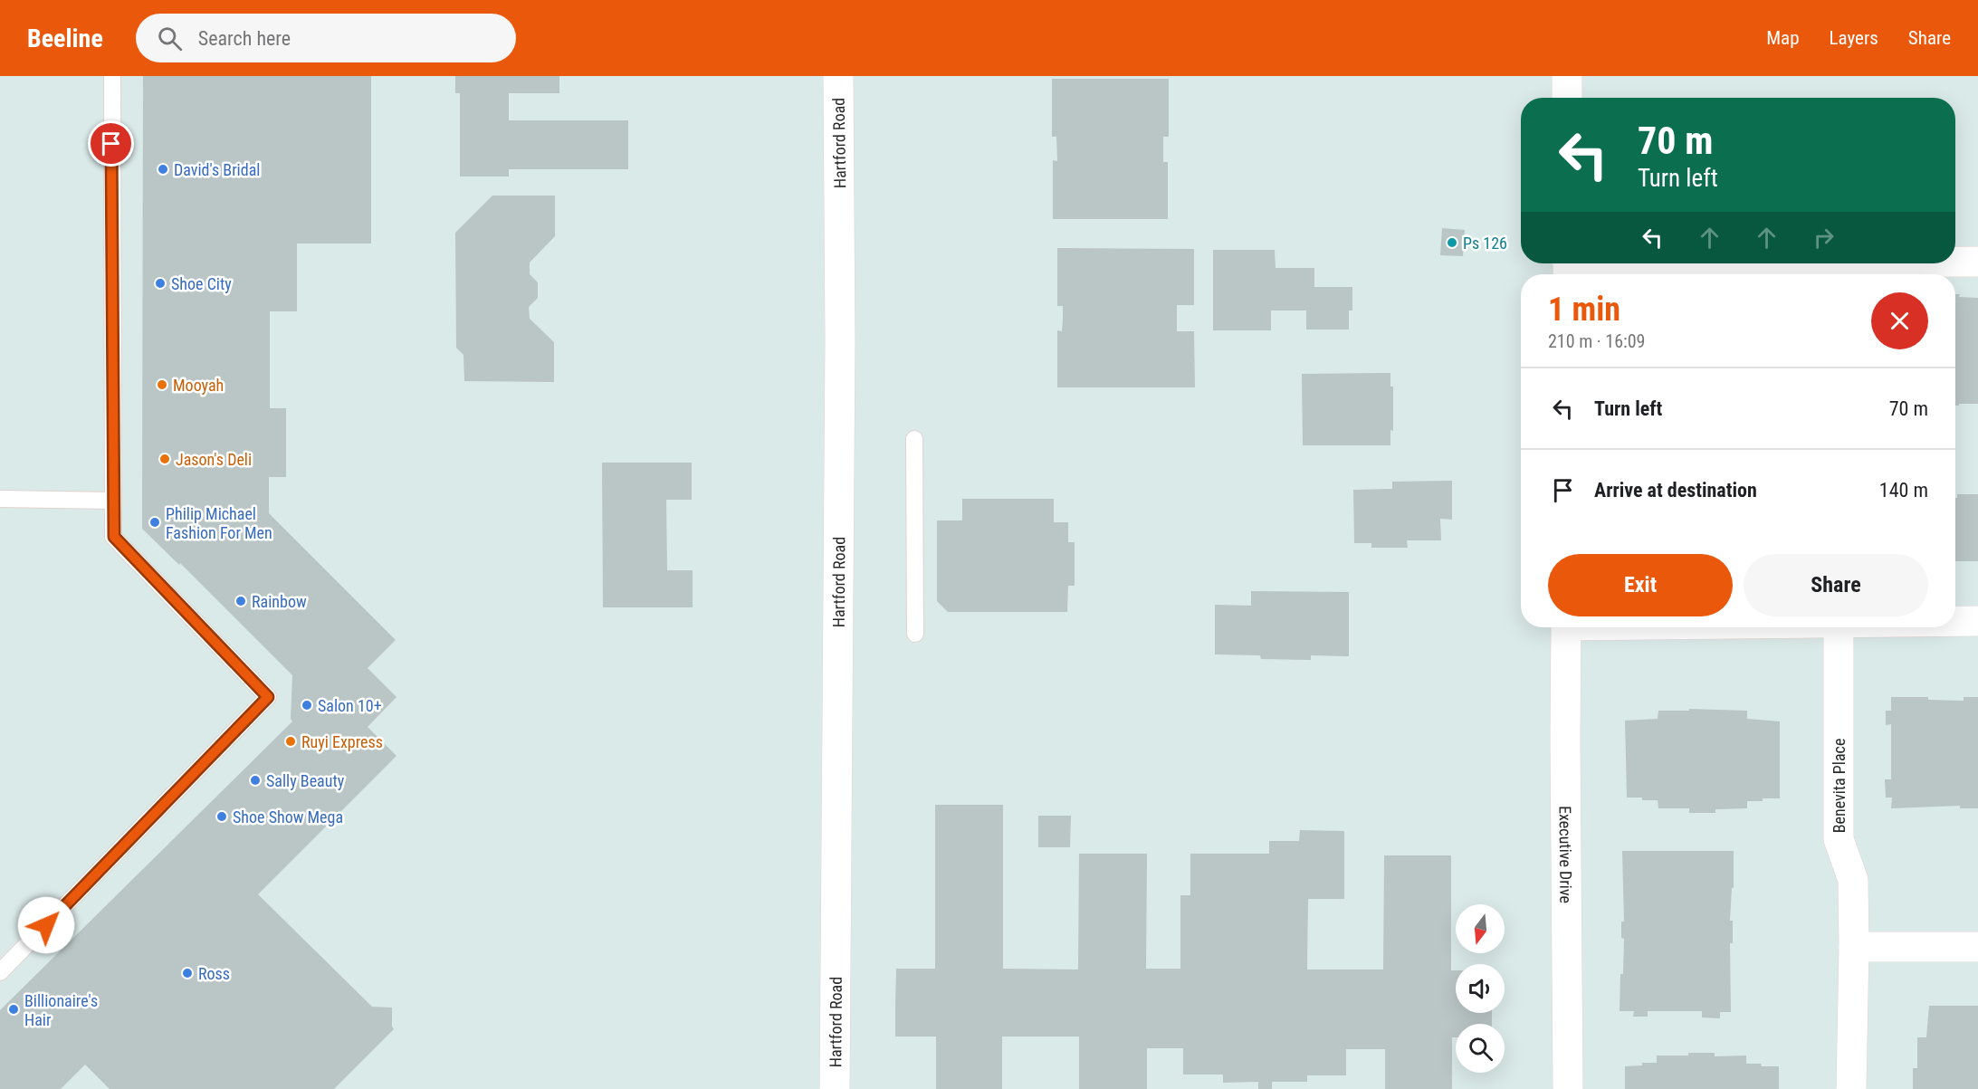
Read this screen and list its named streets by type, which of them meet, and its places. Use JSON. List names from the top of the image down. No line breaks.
{"streets":{"street":["Hartford Road","Benevita Place","Executive Drive"]},"places":["David's Bridal","Ps 126","Shoe City","Mooyah","Jason's Deli","Philip Michael Fashion For Men","Rainbow","Salon 10+","Ruyi Express","Sally Beauty","Shoe Show Mega","Ross","Billionaire's Hair"],"north":"bottom","page":{"header":"Beeline","search":"Search here","nav":["Map","Layers","Share"],"turn":["70 m","Turn left"],"heading":["1 min","210 m · 16:09"],"list":[{"name":"Turn left","value":"70 m"},{"name":"Arrive at destination","value":"140 m"}],"buttons":["Exit","Share"]}}
